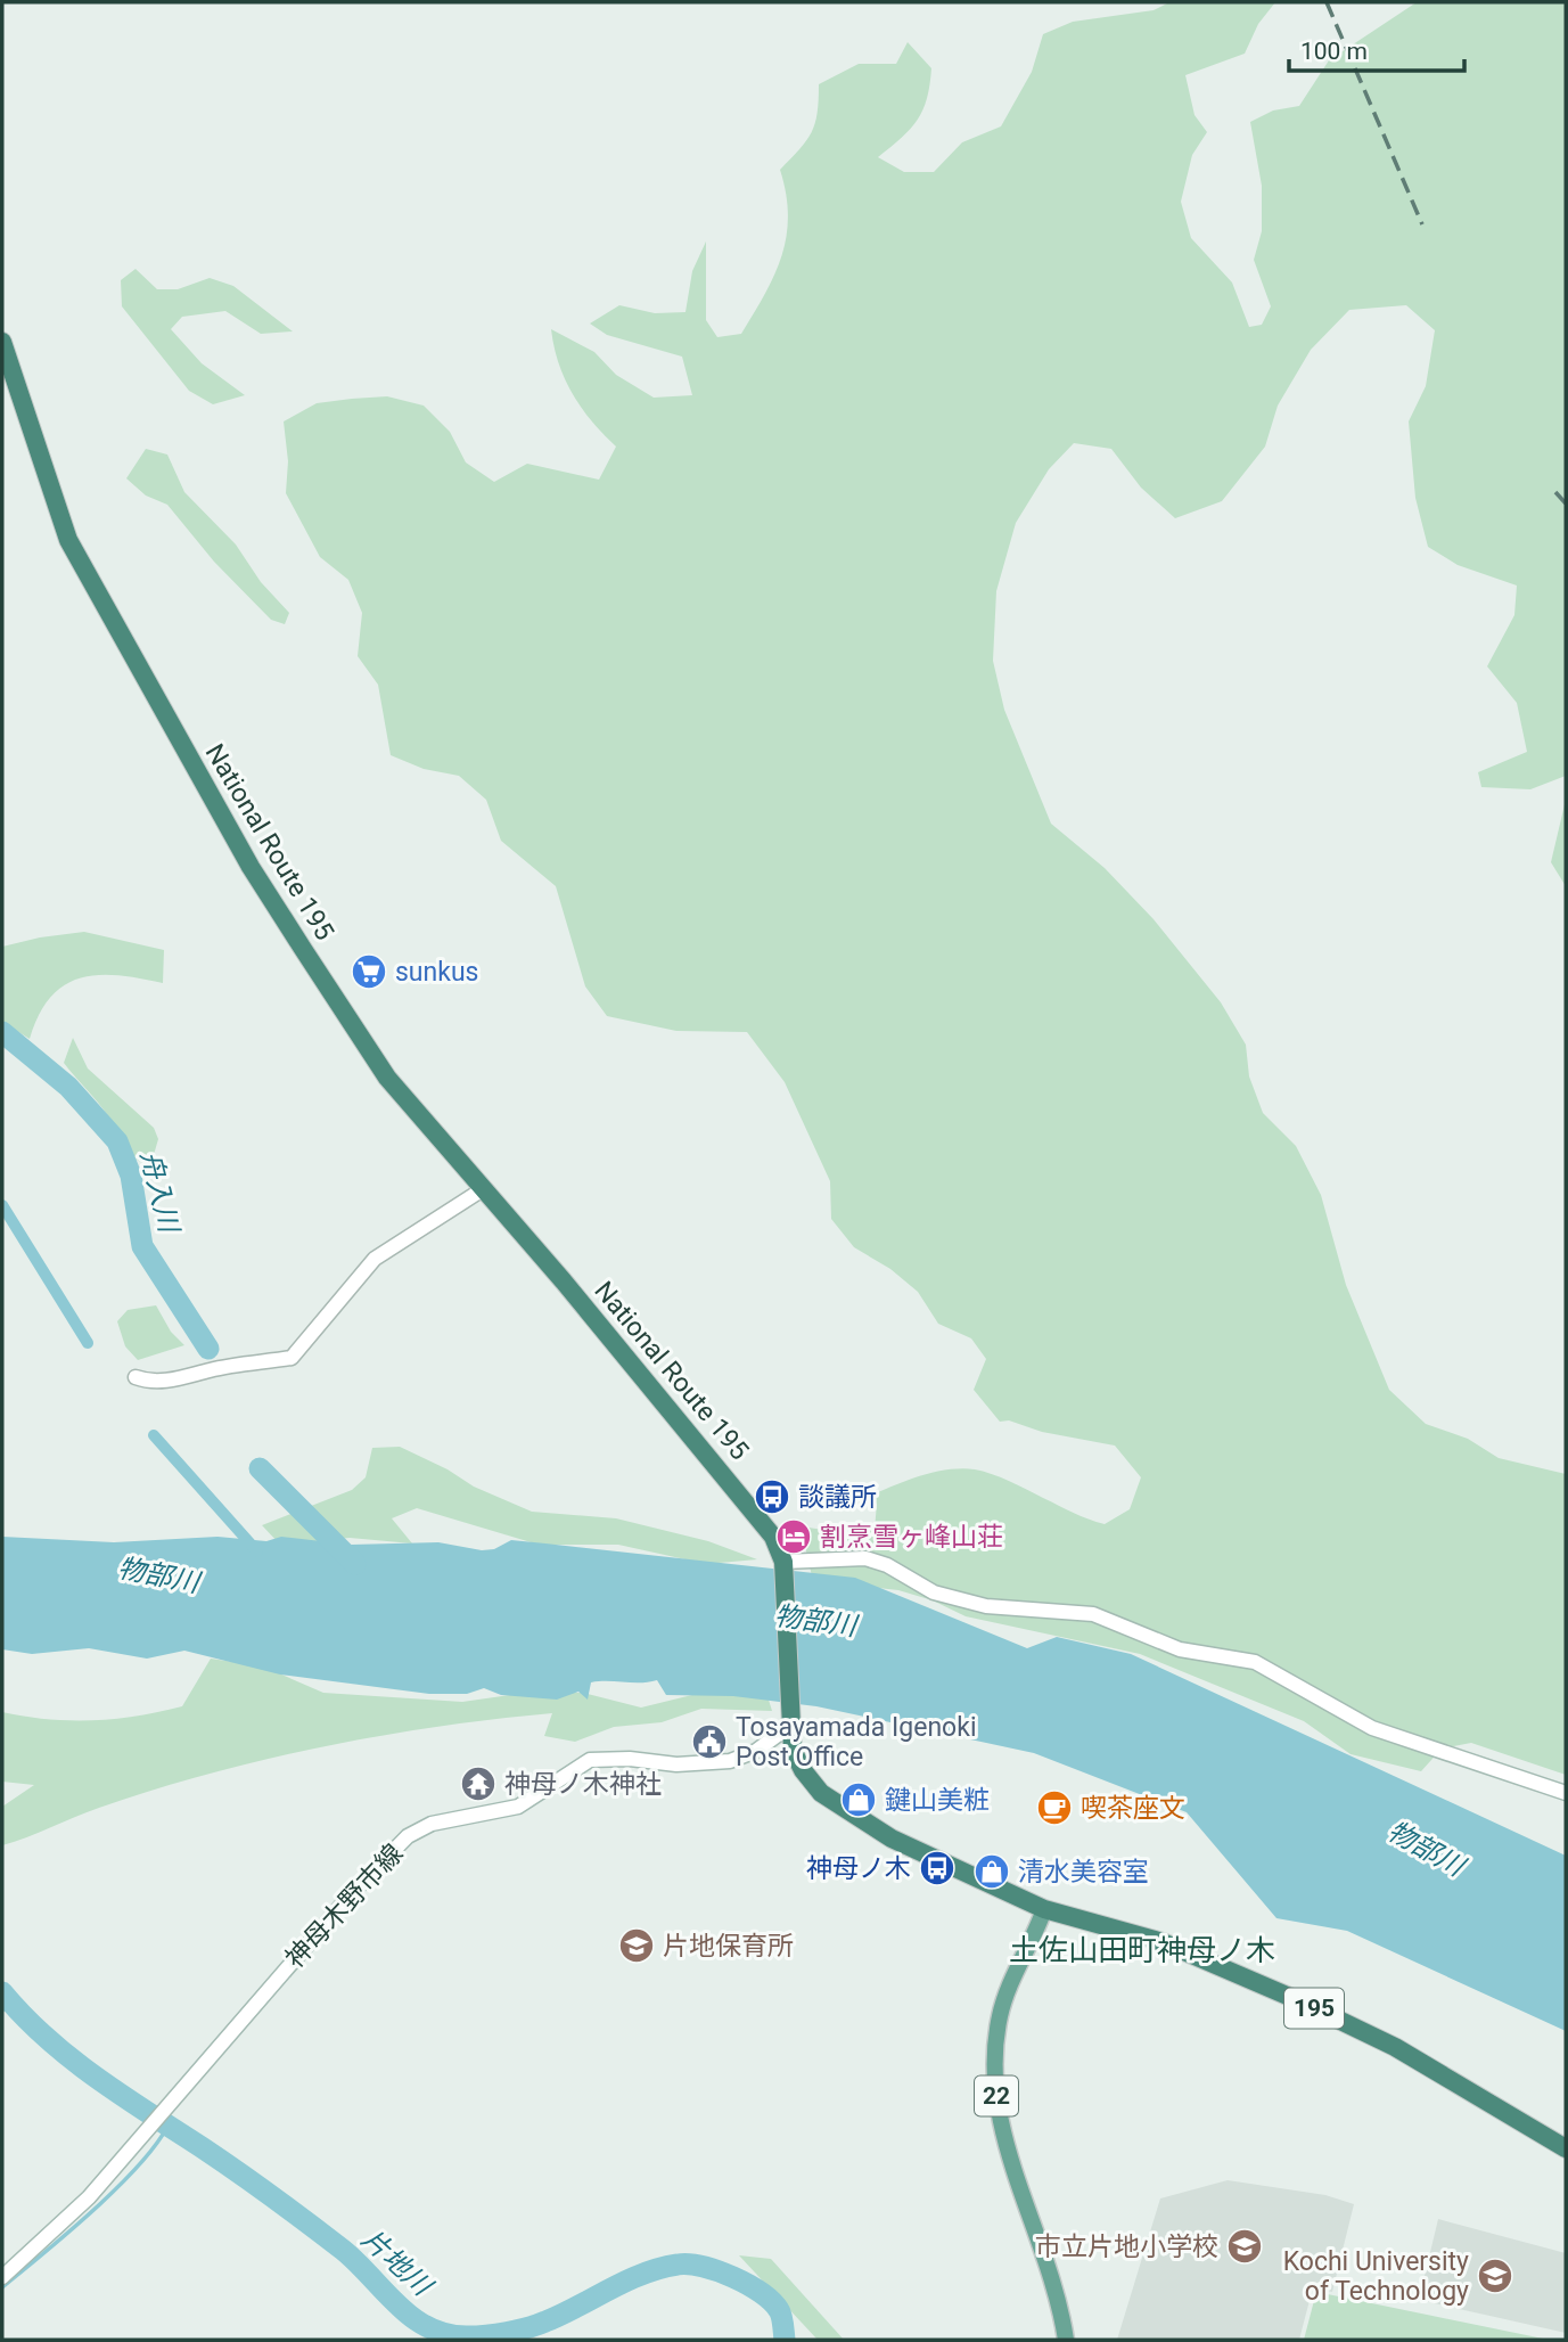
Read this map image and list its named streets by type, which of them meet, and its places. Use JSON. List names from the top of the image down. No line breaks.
{"streets":{"highway":["National Route 195","195"],"main road":["神母木野市線","22"]},"crossings":[["National Route 195","神母木野市線"],["National Route 195","22"]],"districts":["土佐山田町神母ノ木"],"water":["舟入川","物部川","片地川"],"places":{"supermarket":["sunkus"],"bus stop":["談議所","神母ノ木"],"hotel":["割烹雪ヶ峰山荘"],"public building":["Tosayamada Igenoki Post Office"],"temple":["神母ノ木神社"],"shop":["鍵山美粧","清水美容室"],"cafe":["喫茶座文"],"school or university":["片地保育所","市立片地小学校","Kochi University of Technology"]},"scale_bar":"100 m"}
